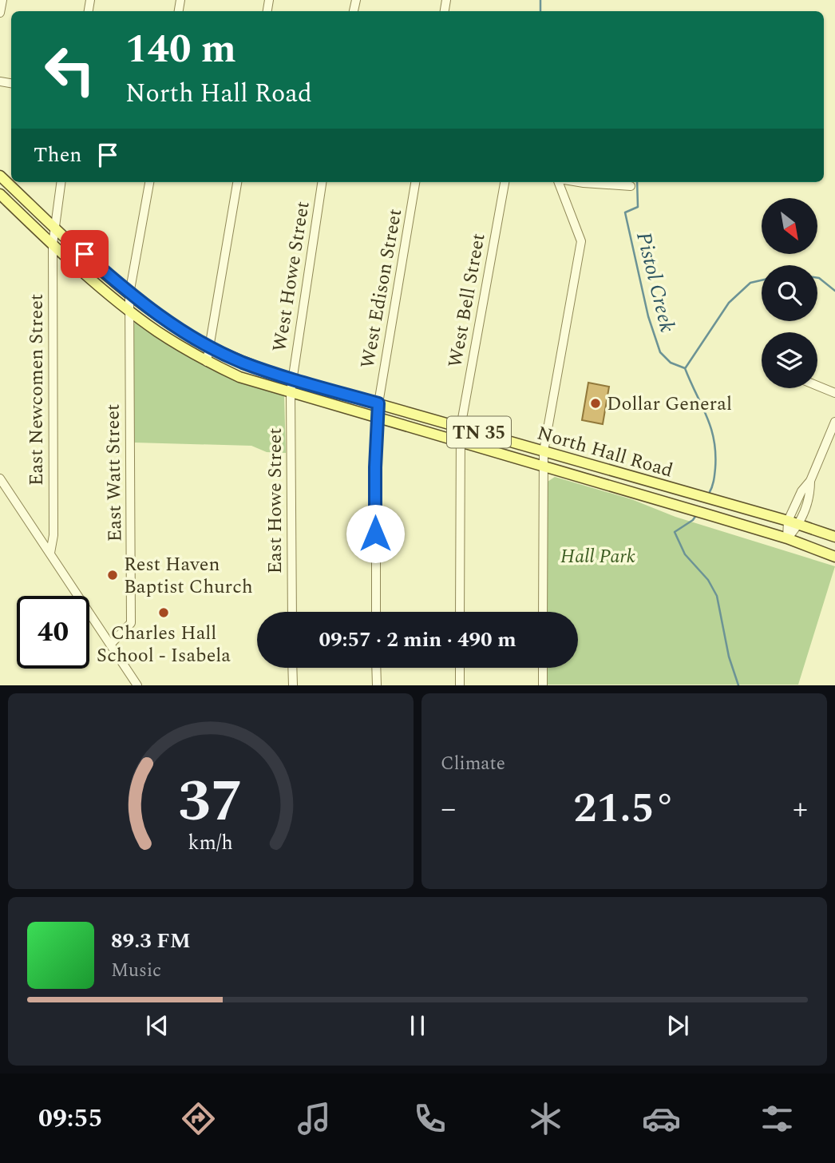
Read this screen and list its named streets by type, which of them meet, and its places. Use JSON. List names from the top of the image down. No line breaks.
{"streets":{"main road":["TN 35","North Hall Road"],"street":["West Howe Street","West Edison Street","West Bell Street","East Newcomen Street","East Watt Street","East Howe Street"]},"crossings":[["West Howe Street","North Hall Road"],["West Howe Street","East Howe Street"],["West Edison Street","North Hall Road"],["West Bell Street","North Hall Road"],["East Newcomen Street","North Hall Road"],["North Hall Road","East Watt Street"],["North Hall Road","East Howe Street"]],"water":["Pistol Creek"],"parks":["Hall Park"],"places":["Dollar General","Rest Haven Baptist Church","Charles Hall School - Isabela"],"north":"bottom right","page":{"turn":["140 m","North Hall Road"],"then":"Then","limit":"40","trip":"09:57 · 2 min · 490 m","tile":"Climate","heat":["−","21.5°","+"],"song":["89.3 FM","Music"],"tabs":"09:55","gauge":["37","km/h"]}}
